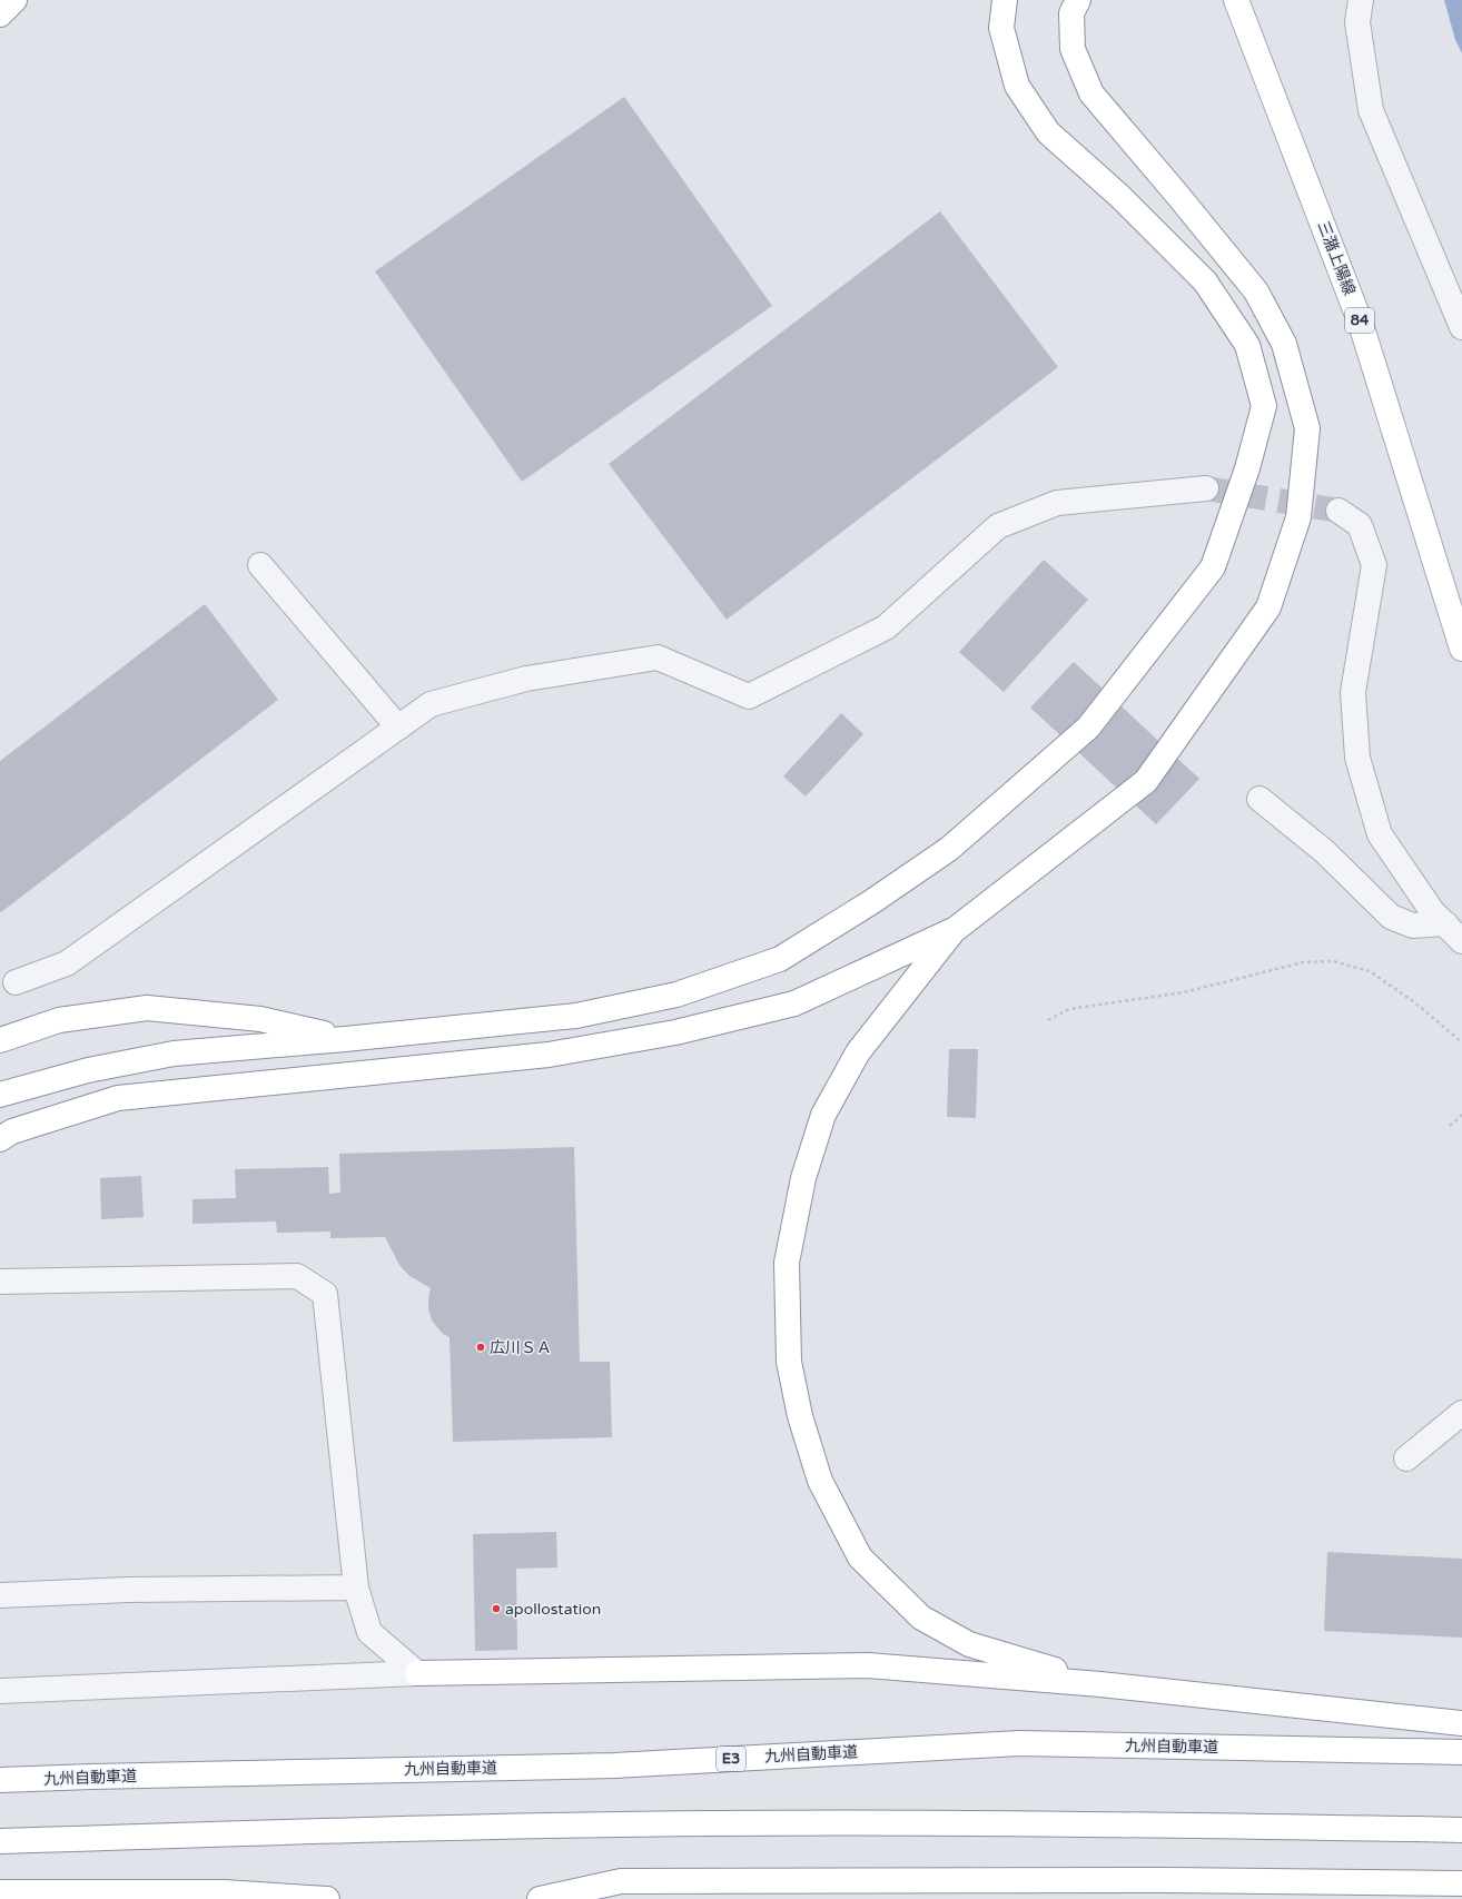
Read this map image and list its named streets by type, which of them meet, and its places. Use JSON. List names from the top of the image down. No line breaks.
{"streets":{"main road":["三潴上陽線","84","九州自動車道","E3"]},"places":["広川ＳＡ","apollostation"]}
